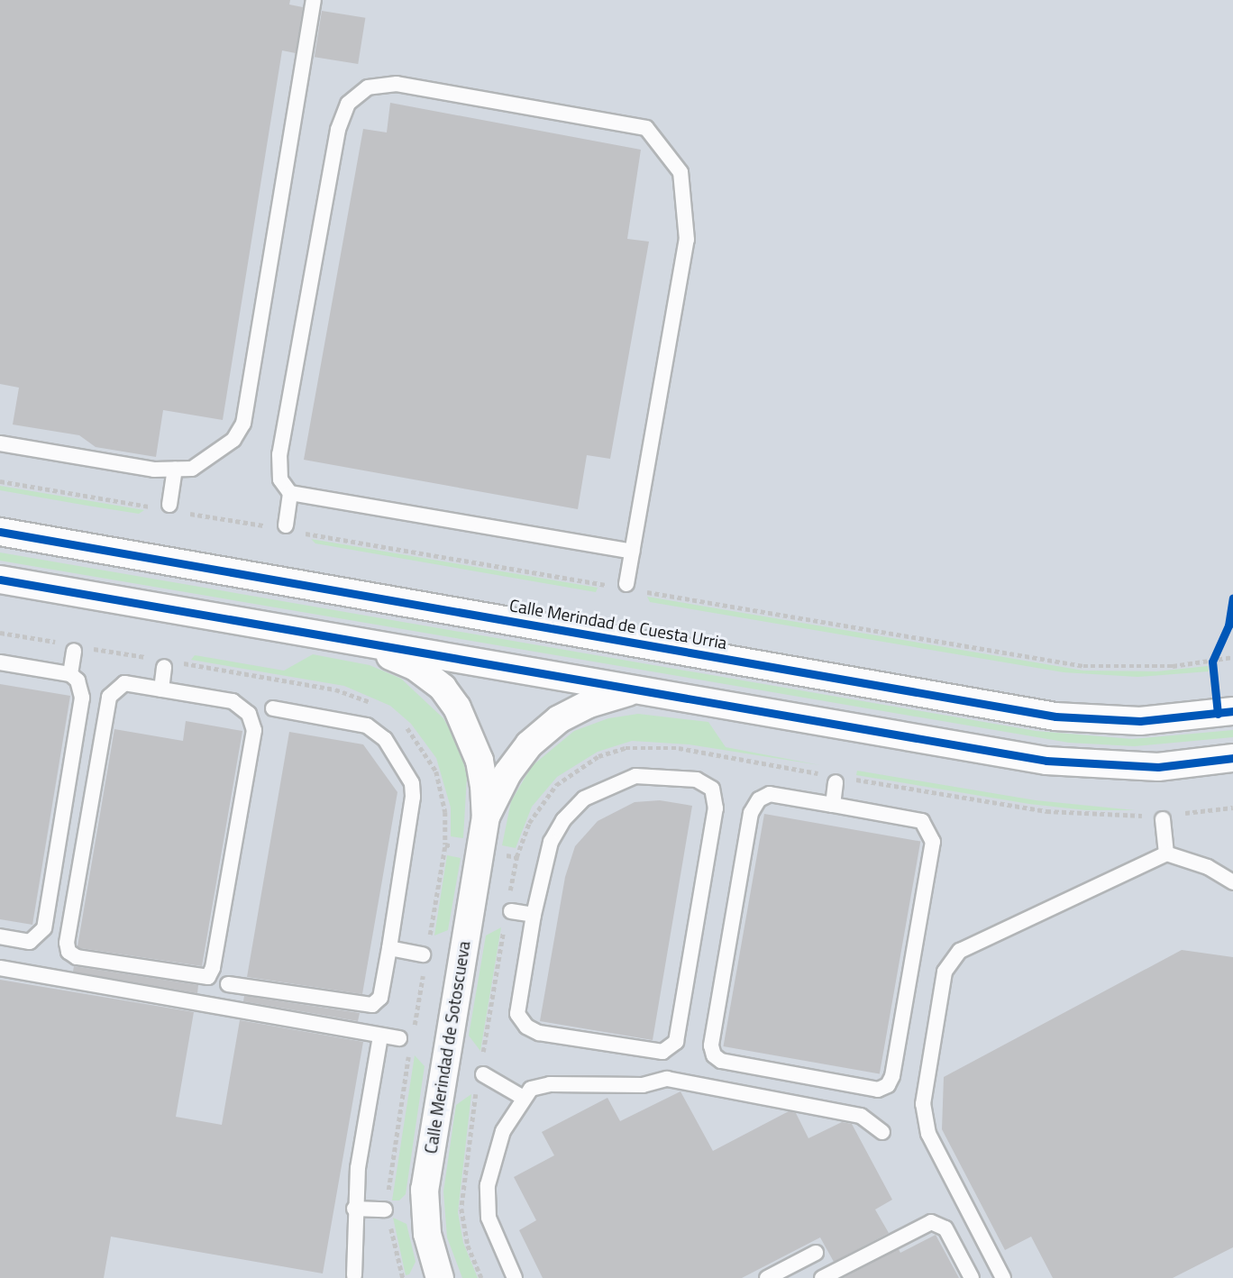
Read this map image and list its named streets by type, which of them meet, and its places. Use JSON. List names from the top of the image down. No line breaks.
{"streets":{"street":["Calle Merindad de Cuesta Urria","Calle Merindad de Sotoscueva"]}}
